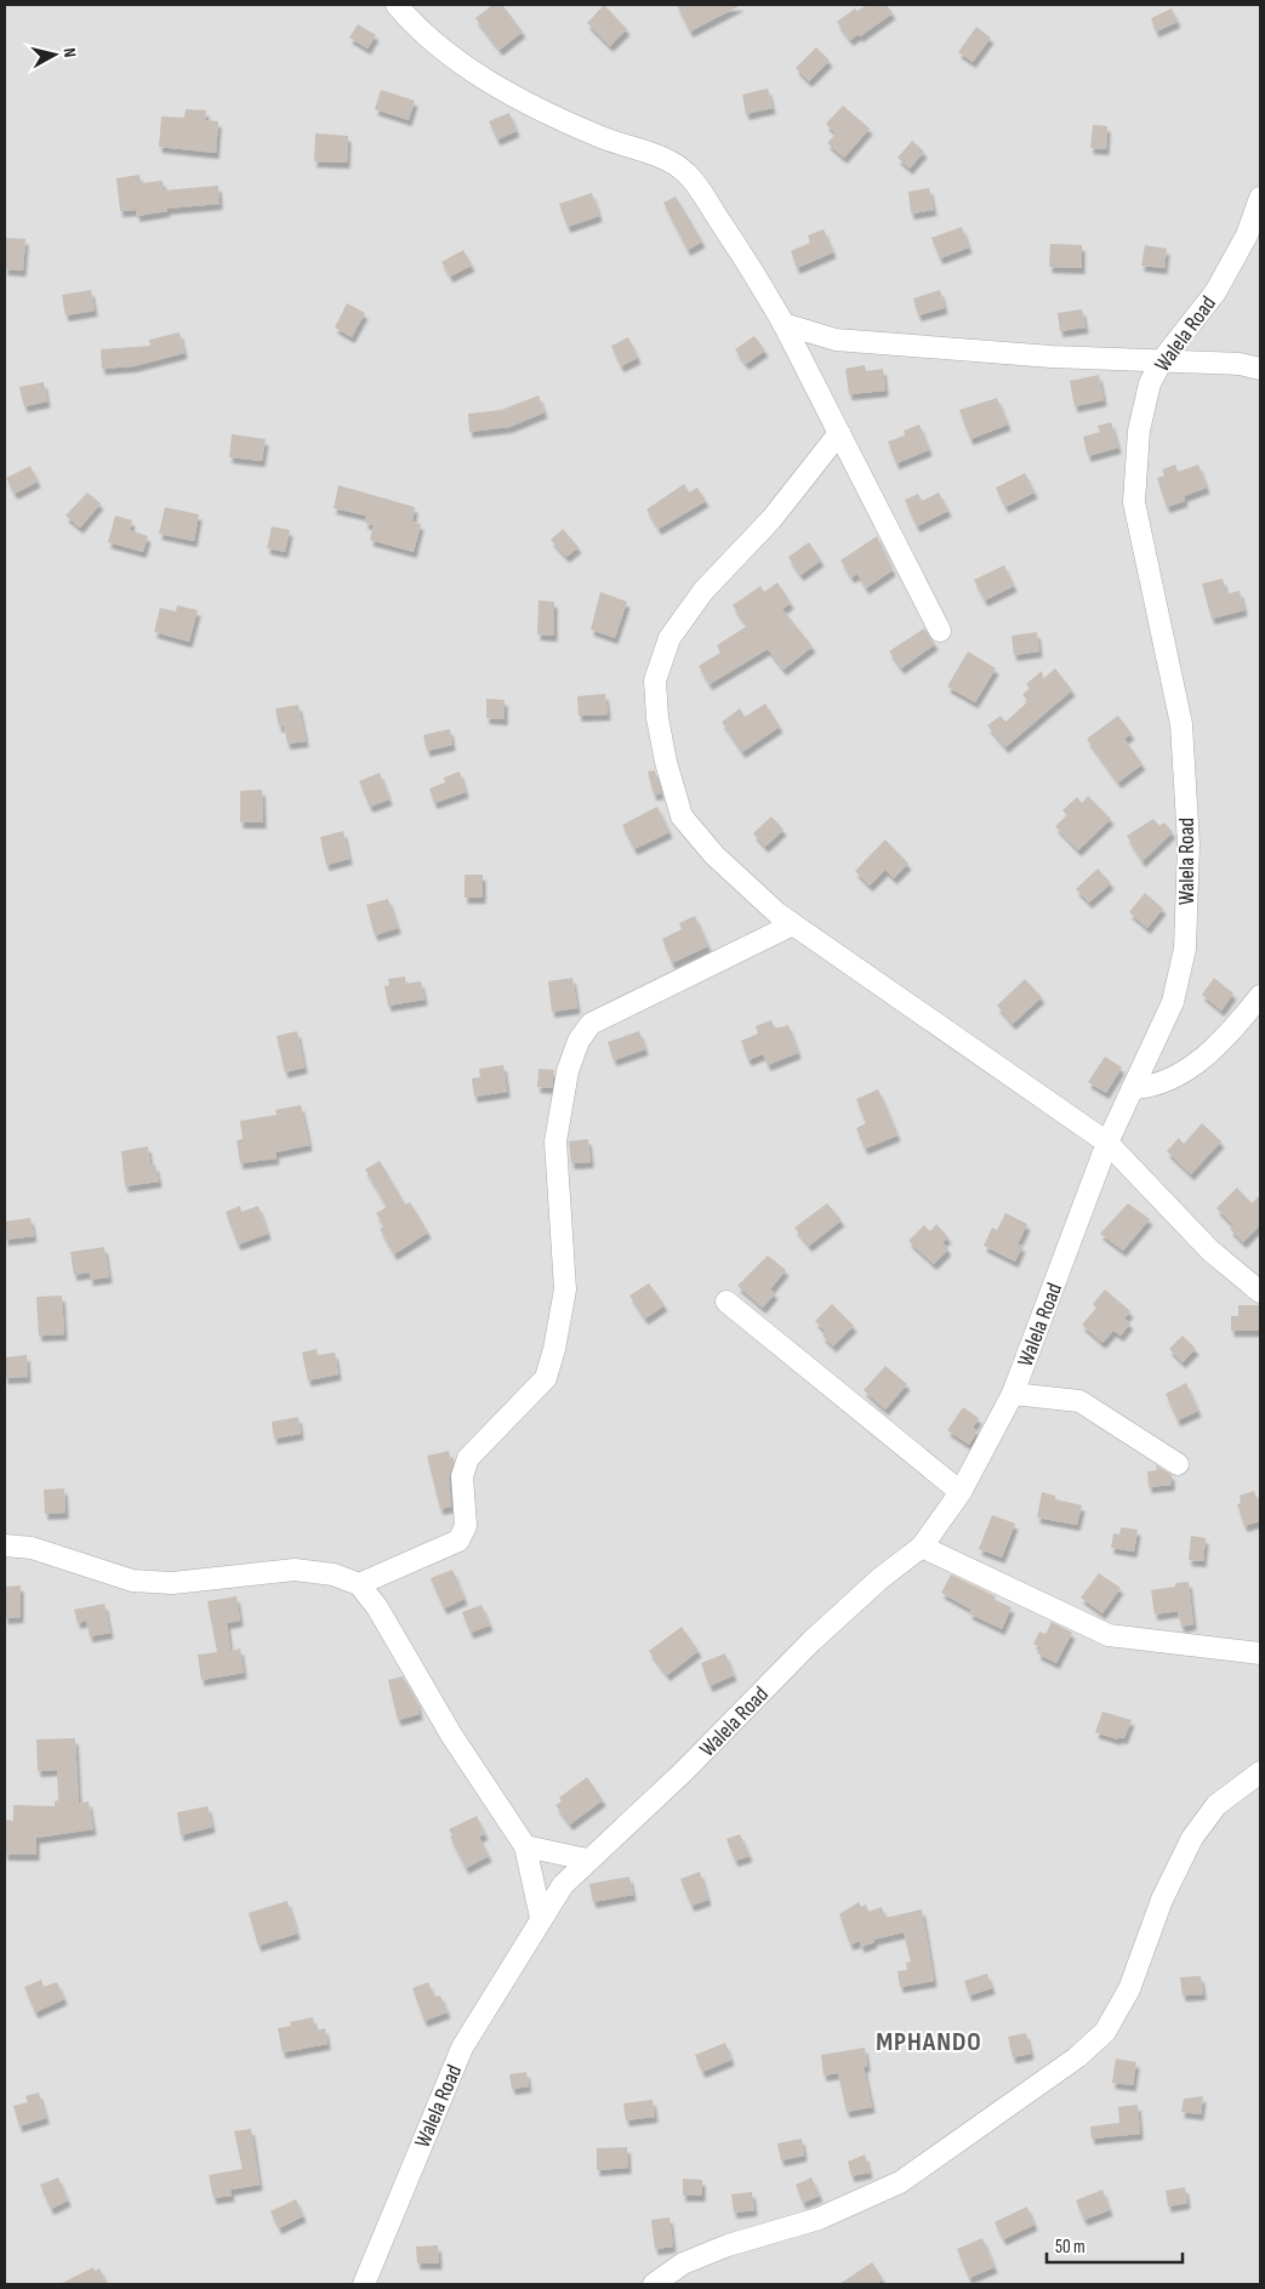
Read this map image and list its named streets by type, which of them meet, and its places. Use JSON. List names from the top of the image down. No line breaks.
{"streets":{"street":["Walela Road"]},"districts":["MPHANDO"],"scale_bar":"50 m","north":"right"}
